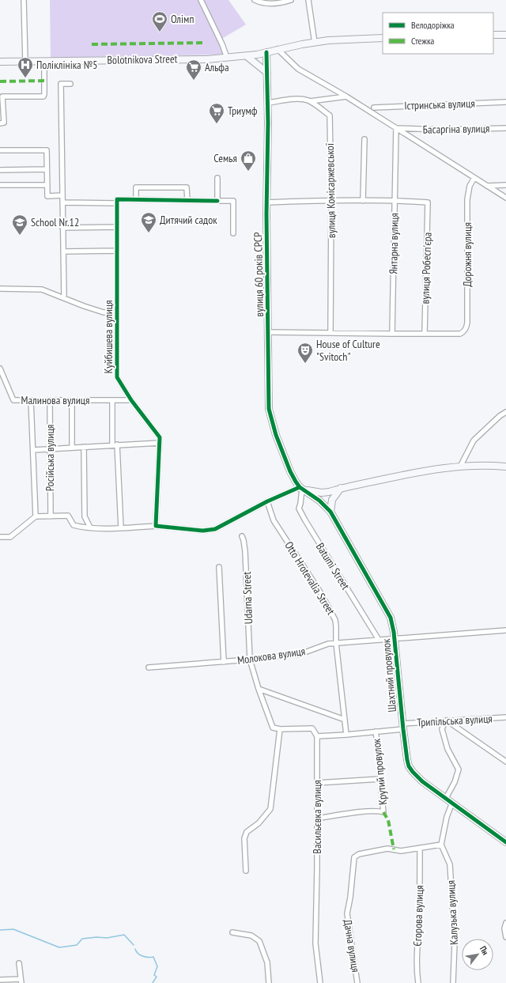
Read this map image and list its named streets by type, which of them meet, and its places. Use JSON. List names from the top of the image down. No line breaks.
{"streets":{"street":["Bolotnikova Street","Істринська вулиця","Басаргіна вулиця","вулиця Комісаржевської","Янтарна вулиця","Дорожня вулиця","вулиця Робесп'єра","вулиця 60 років СРСР","Куйбишева вулиця","Малинова вулиця","Російська вулиця","Batumi Street","Otto Hrotevalia Street","Udarna Street","Молокова вулиця","Шахтний провулок","Трипільська вулиця","Крутий провулок","Васильєвка вулиця","Калузька вулиця","Єгорова вулиця","Дачна вулиця"]},"crossings":[["Bolotnikova Street","вулиця 60 років СРСР"],["Басаргіна вулиця","Янтарна вулиця"],["вулиця Комісаржевської","вулиця 60 років СРСР"],["Янтарна вулиця","вулиця Робесп'єра"],["Дорожня вулиця","вулиця Робесп'єра"],["вулиця 60 років СРСР","Batumi Street"],["вулиця 60 років СРСР","Шахтний провулок"],["Куйбишева вулиця","Малинова вулиця"],["Малинова вулиця","Російська вулиця"],["Batumi Street","Молокова вулиця"],["Batumi Street","Шахтний провулок"],["Otto Hrotevalia Street","Молокова вулиця"],["Udarna Street","Молокова вулиця"],["Молокова вулиця","Шахтний провулок"],["Шахтний провулок","Трипільська вулиця"],["Крутий провулок","Васильєвка вулиця"],["Єгорова вулиця","Дачна вулиця"]],"places":{"sports":["Олімп"],"hospital":["Поліклініка №5"],"supermarket":["Альфа","Триумф"],"shop":["Семья"],"school or university":["Дитячий садок","School Nr.12"],"theatre":["House of Culture \"Svitoch\""]},"legend":["Велодоріжка","Стежка"],"north":"top right"}
